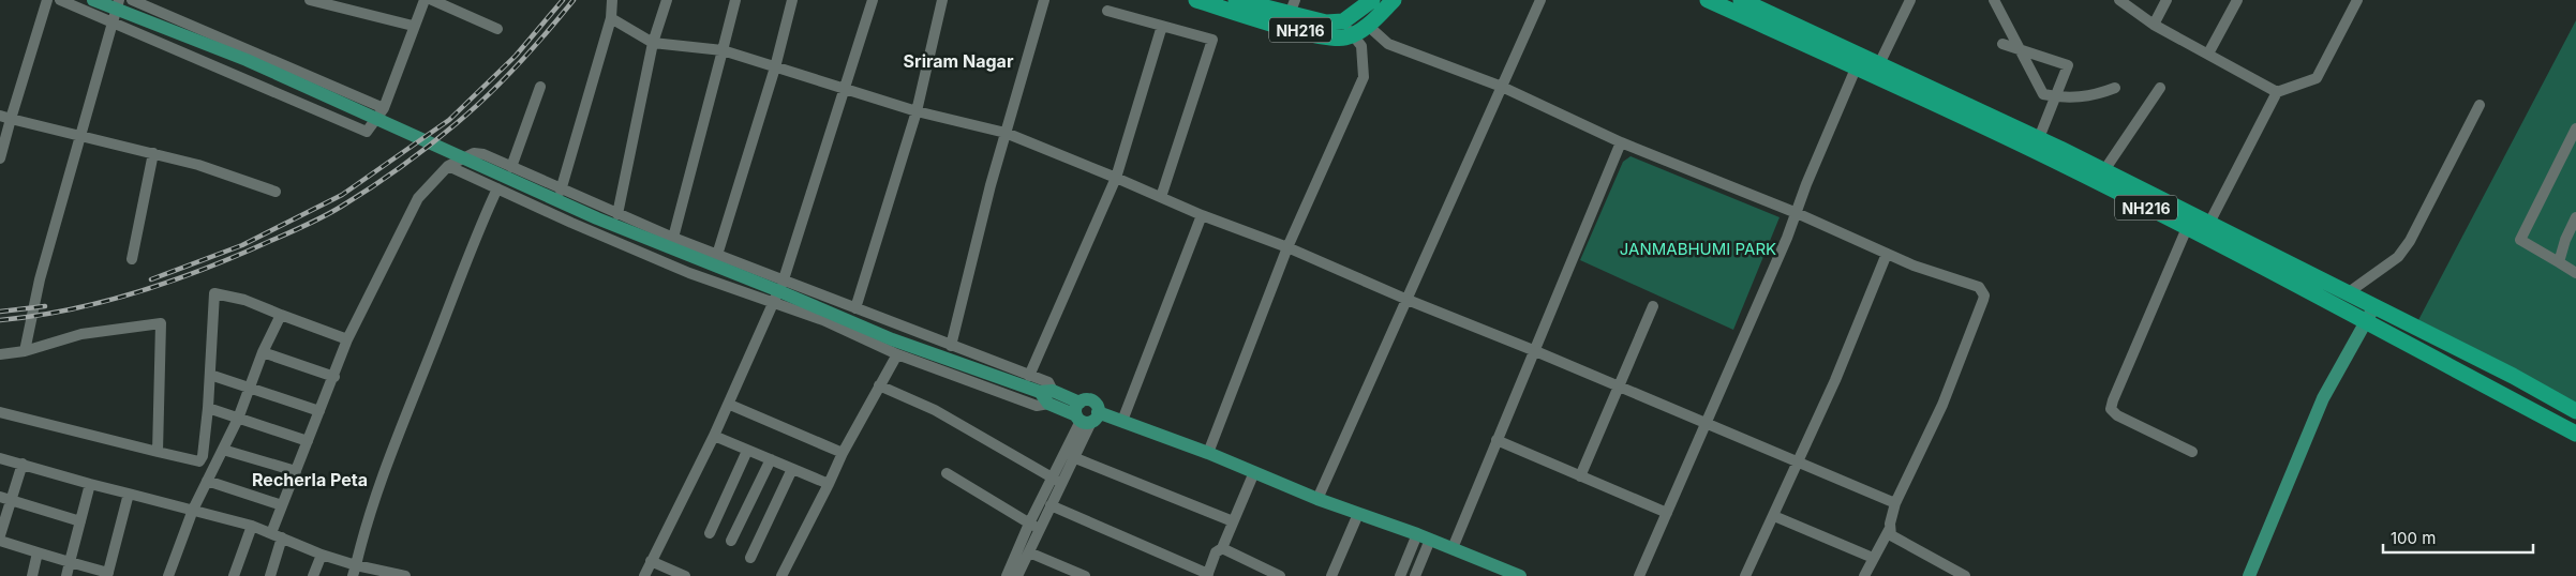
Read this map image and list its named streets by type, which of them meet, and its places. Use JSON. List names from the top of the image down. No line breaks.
{"streets":{"highway":["NH216"]},"districts":["Sriram Nagar","Recherla Peta"],"parks":["JANMABHUMI PARK"],"scale_bar":"100 m"}
